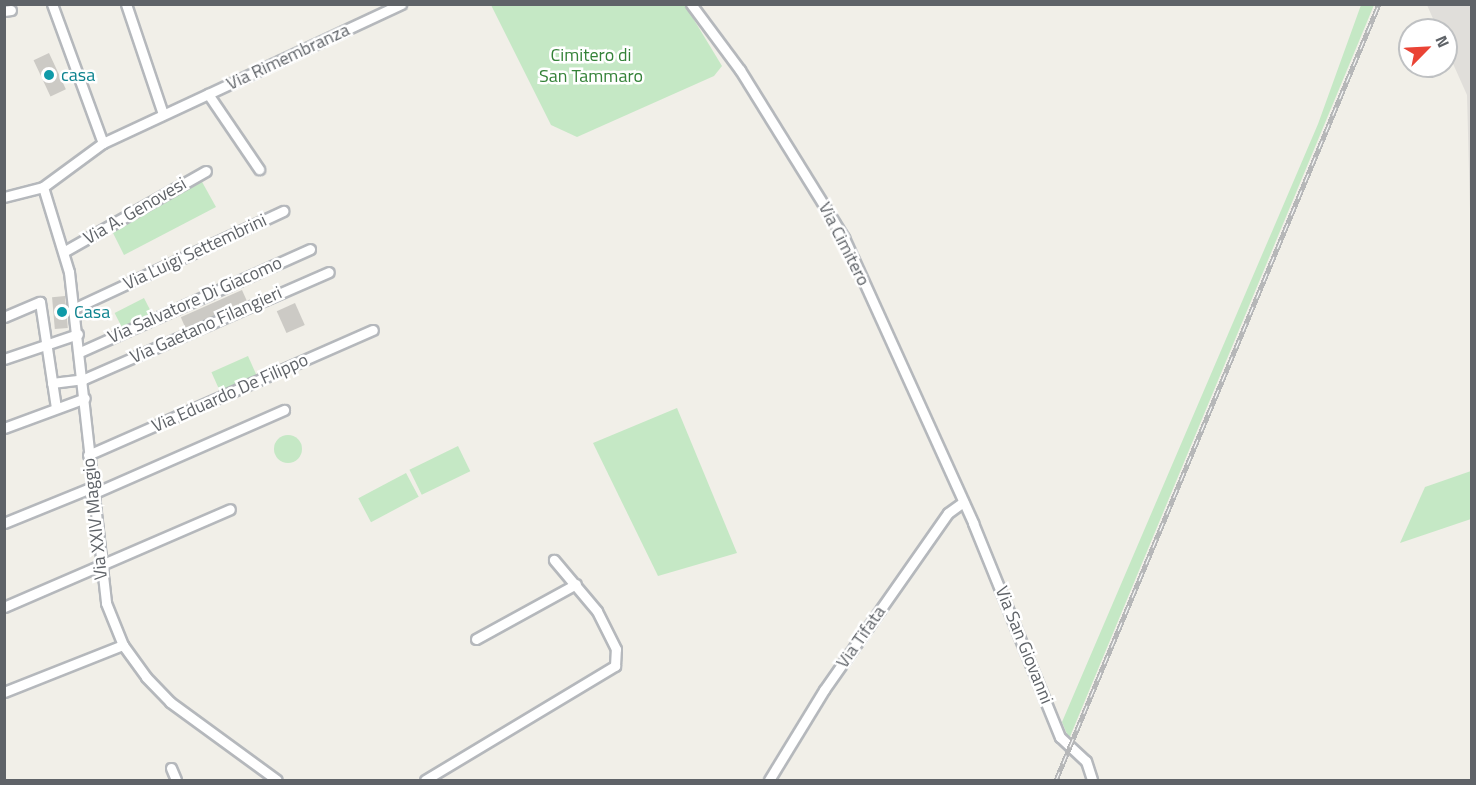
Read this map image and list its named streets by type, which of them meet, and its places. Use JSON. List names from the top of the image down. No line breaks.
{"streets":{"street":["Via Rimembranza","Via A. Genovesi","Via Cimitero","Via Luigi Settembrini","Via Salvatore Di Giacomo","Via Gaetano Filangieri","Via Eduardo De Filippo","Via XXIV Maggio","Via Tifata","Via San Giovanni"]},"crossings":[["Via Rimembranza","Via XXIV Maggio"],["Via A. Genovesi","Via XXIV Maggio"],["Via Cimitero","Via Tifata"],["Via Cimitero","Via San Giovanni"],["Via Luigi Settembrini","Via XXIV Maggio"],["Via Salvatore Di Giacomo","Via XXIV Maggio"],["Via Gaetano Filangieri","Via XXIV Maggio"],["Via Eduardo De Filippo","Via XXIV Maggio"],["Via Tifata","Via San Giovanni"]],"parks":["Cimitero di San Tammaro"],"places":["casa","Casa"],"north":"top right"}
